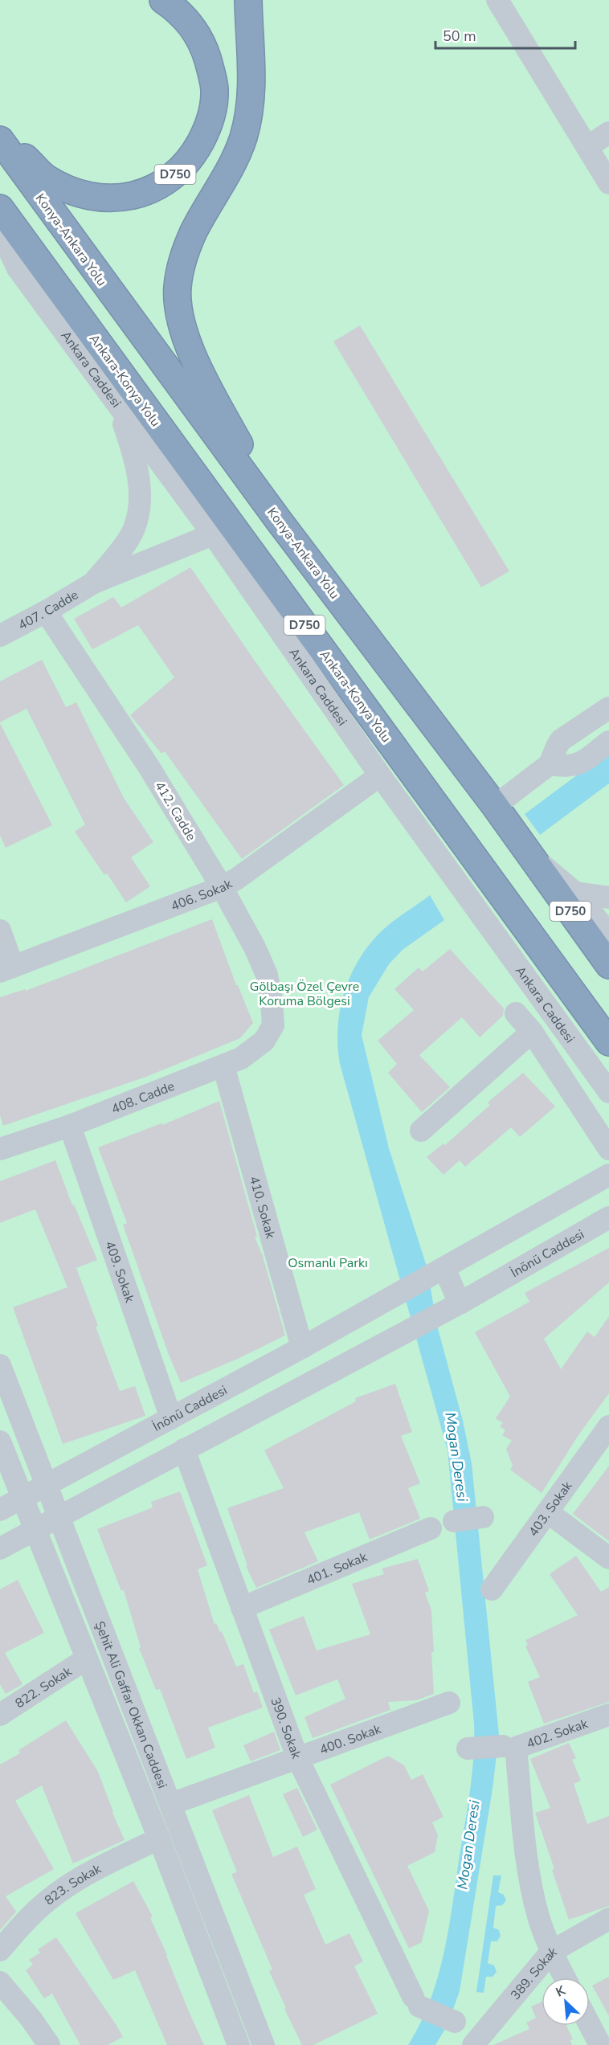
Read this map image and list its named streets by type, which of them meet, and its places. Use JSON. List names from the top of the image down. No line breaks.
{"streets":{"highway":["D750","Konya-Ankara Yolu","Ankara-Konya Yolu"],"street":["Ankara Caddesi","407. Cadde","412. Cadde","406. Sokak","408. Cadde","410. Sokak","İnönü Caddesi","409. Sokak","403. Sokak","401. Sokak","822. Sokak","Şehit Ali Gaffar Okkan Caddesi","390. Sokak","402. Sokak","400. Sokak","823. Sokak","389. Sokak"]},"crossings":[["D750","Konya-Ankara Yolu"],["Ankara Caddesi","406. Sokak"],["407. Cadde","412. Cadde"],["412. Cadde","406. Sokak"],["412. Cadde","408. Cadde"],["408. Cadde","410. Sokak"],["408. Cadde","409. Sokak"],["410. Sokak","İnönü Caddesi"],["İnönü Caddesi","409. Sokak"],["İnönü Caddesi","Şehit Ali Gaffar Okkan Caddesi"],["İnönü Caddesi","390. Sokak"],["401. Sokak","390. Sokak"],["822. Sokak","Şehit Ali Gaffar Okkan Caddesi"],["Şehit Ali Gaffar Okkan Caddesi","400. Sokak"],["Şehit Ali Gaffar Okkan Caddesi","823. Sokak"],["390. Sokak","400. Sokak"],["402. Sokak","389. Sokak"]],"water":["Mogan Deresi"],"parks":["Gölbaşı Özel Çevre Koruma Bölgesi","Osmanlı Parkı"],"scale_bar":"50 m","north":"top left"}
